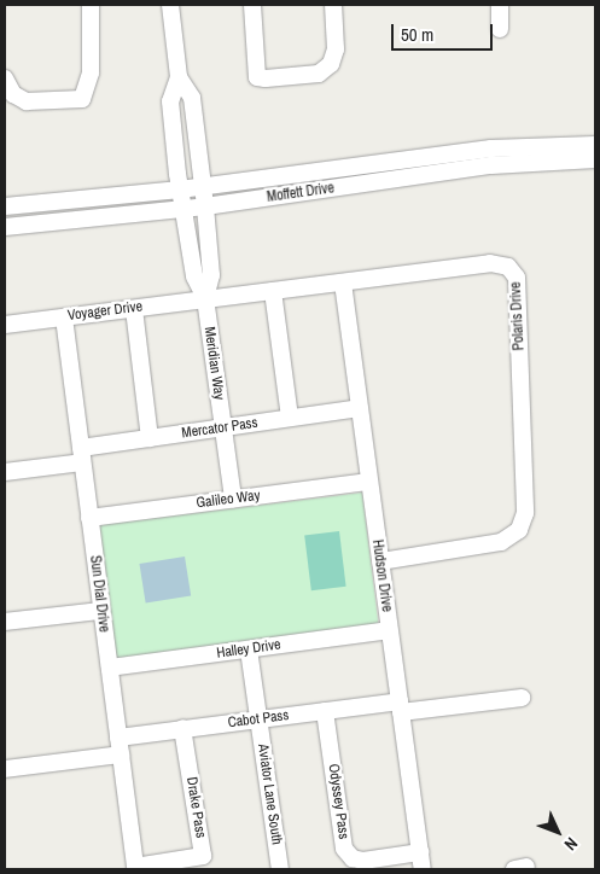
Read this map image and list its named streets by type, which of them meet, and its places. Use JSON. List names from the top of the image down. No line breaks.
{"streets":{"street":["Moffett Drive","Voyager Drive","Polaris Drive","Meridian Way","Mercator Pass","Galileo Way","Hudson Drive","Sun Dial Drive","Halley Drive","Cabot Pass","Aviator Lane South","Odyssey Pass","Drake Pass"]},"crossings":[["Moffett Drive","Meridian Way"],["Voyager Drive","Polaris Drive"],["Voyager Drive","Meridian Way"],["Voyager Drive","Sun Dial Drive"],["Polaris Drive","Meridian Way"],["Polaris Drive","Hudson Drive"],["Meridian Way","Mercator Pass"],["Meridian Way","Galileo Way"],["Mercator Pass","Hudson Drive"],["Mercator Pass","Sun Dial Drive"],["Galileo Way","Hudson Drive"],["Galileo Way","Sun Dial Drive"],["Hudson Drive","Halley Drive"],["Hudson Drive","Cabot Pass"],["Hudson Drive","Odyssey Pass"],["Sun Dial Drive","Halley Drive"],["Sun Dial Drive","Cabot Pass"],["Sun Dial Drive","Drake Pass"],["Halley Drive","Aviator Lane South"],["Cabot Pass","Aviator Lane South"],["Cabot Pass","Odyssey Pass"],["Cabot Pass","Drake Pass"]],"scale_bar":"50 m","north":"bottom right"}
